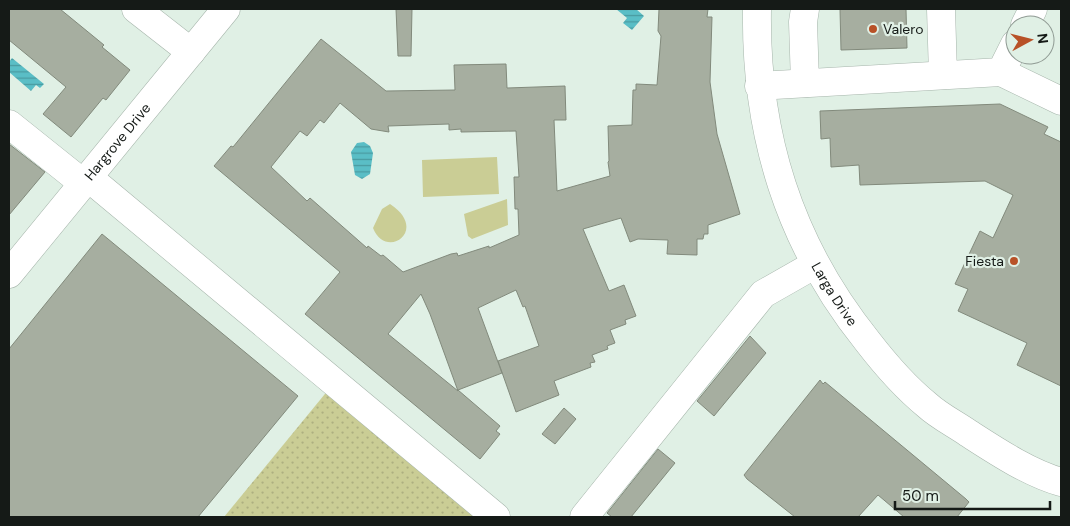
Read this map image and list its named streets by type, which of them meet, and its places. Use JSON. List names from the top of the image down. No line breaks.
{"streets":{"street":["Hargrove Drive","Larga Drive"]},"places":["Valero","Fiesta"],"scale_bar":"50 m","north":"right"}
